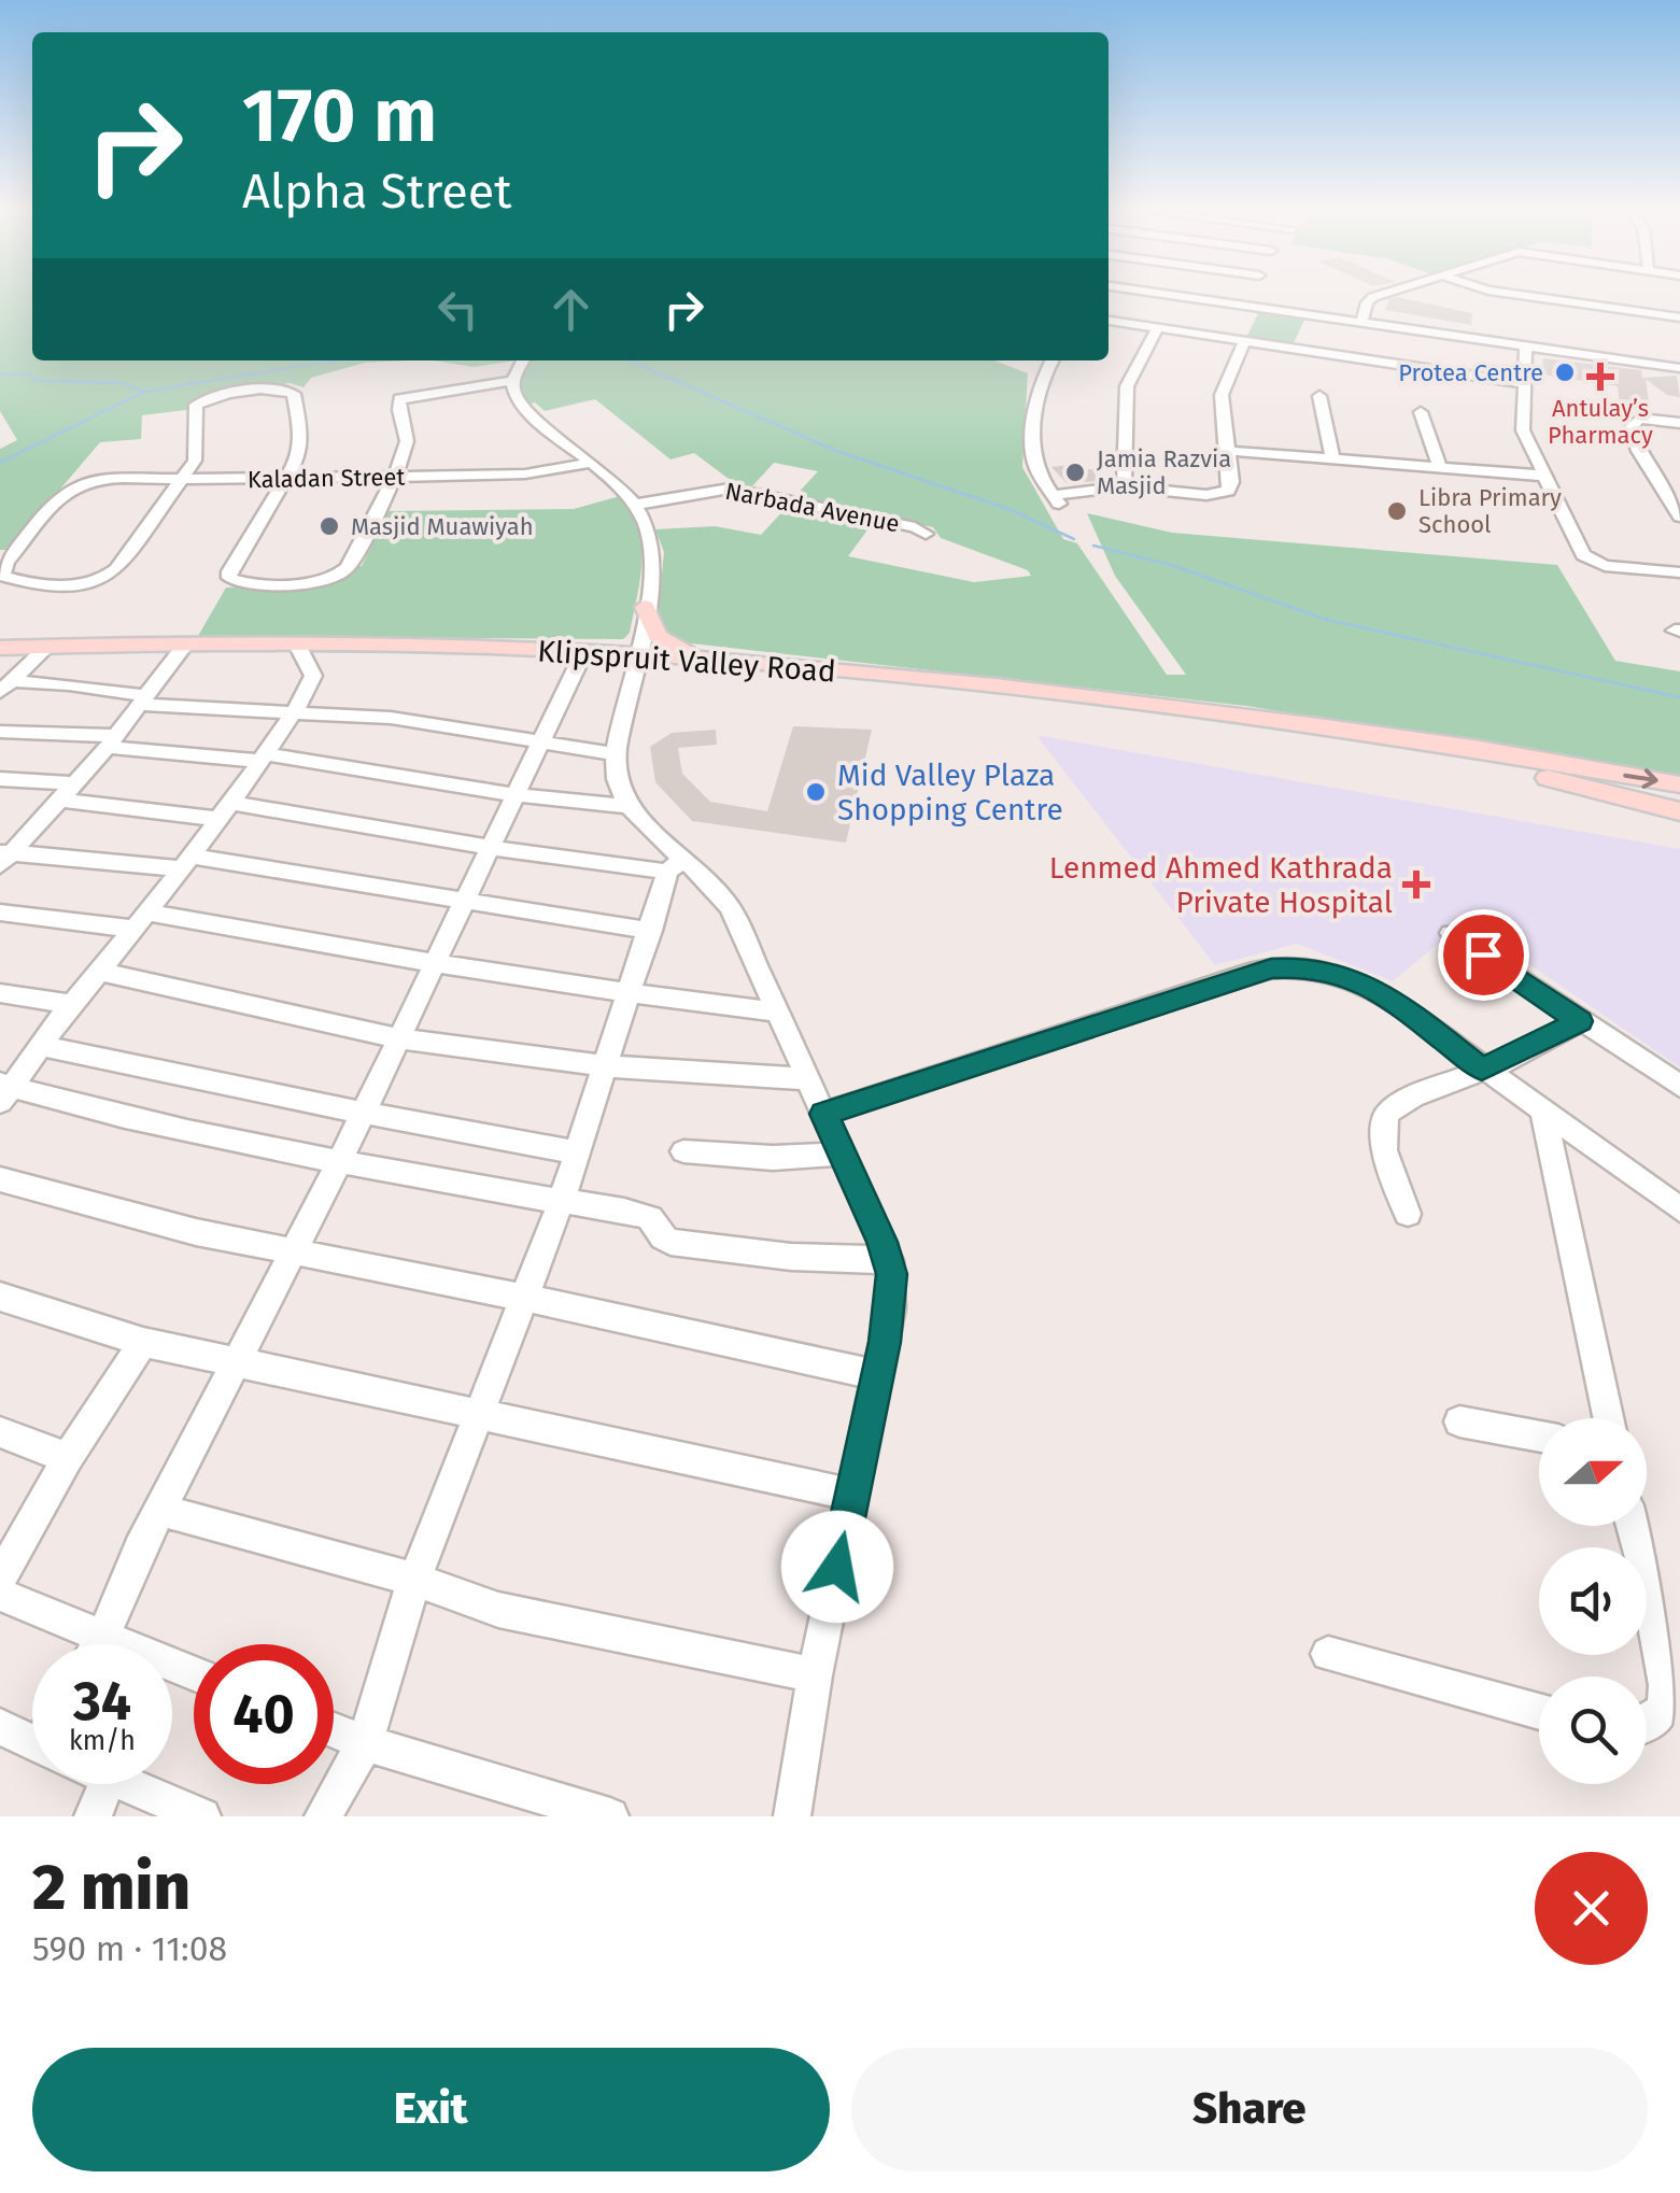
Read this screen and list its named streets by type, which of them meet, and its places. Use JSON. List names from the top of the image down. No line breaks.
{"streets":{"main road":["Klipspruit Valley Road"],"street":["Kaladan Street","Narbada Avenue"]},"places":{"other":["Protea Centre","Jamia Razvia Masjid","Libra Primary School","Masjid Muawiyah","Mid Valley Plaza Shopping Centre"],"health":["Antulay’s Pharmacy","Lenmed Ahmed Kathrada Private Hospital"]},"north":"right","page":{"turn":["170 m","Alpha Street"],"speed":"34 km/h","limit":"40","heading":["2 min","590 m · 11:08"],"buttons":["Exit","Share"]}}
